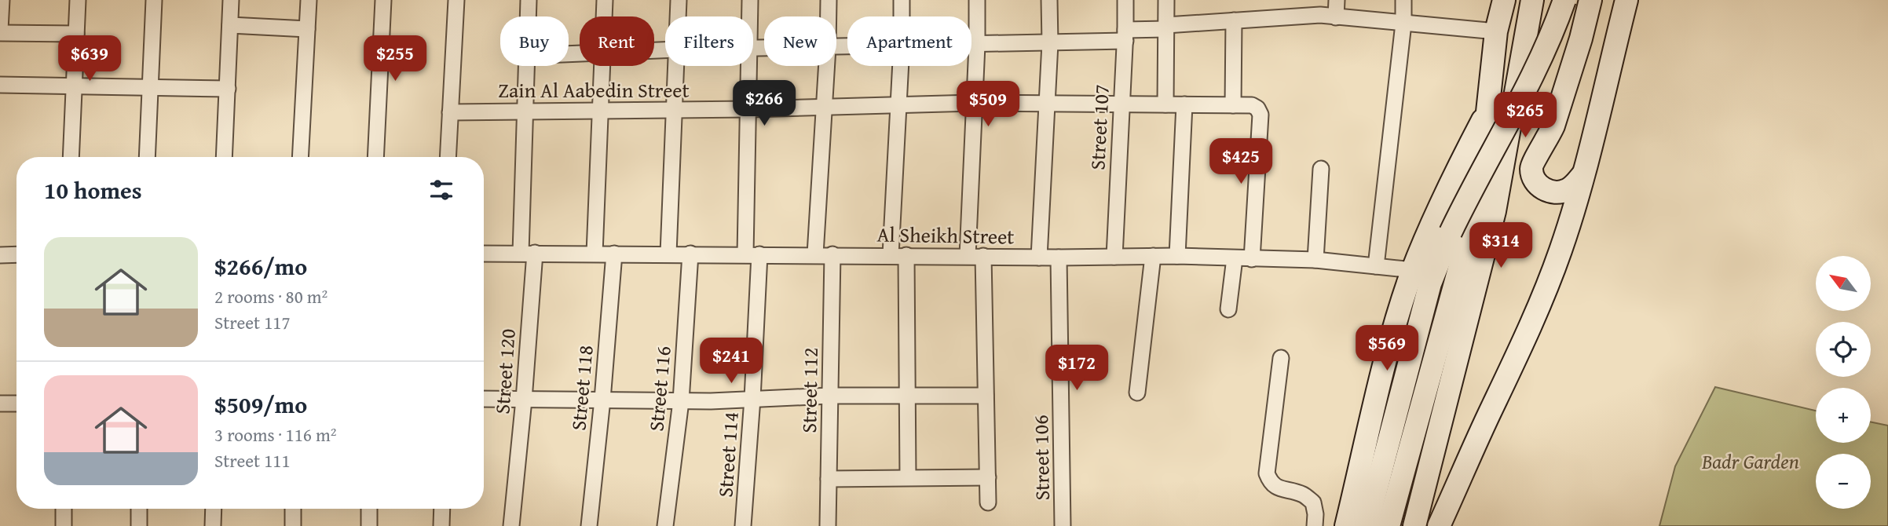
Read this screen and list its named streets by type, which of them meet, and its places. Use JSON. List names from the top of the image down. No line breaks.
{"streets":{"street":["Zain Al Aabedin Street","Street 107","Al Sheikh Street","Street 120","Street 118","Street 116","Street 112","Street 114","Street 106"]},"crossings":[["Zain Al Aabedin Street","Street 107"],["Zain Al Aabedin Street","Al Sheikh Street"],["Zain Al Aabedin Street","Street 120"],["Zain Al Aabedin Street","Street 114"],["Street 107","Al Sheikh Street"],["Al Sheikh Street","Street 120"],["Al Sheikh Street","Street 118"],["Al Sheikh Street","Street 116"],["Al Sheikh Street","Street 112"],["Al Sheikh Street","Street 114"],["Al Sheikh Street","Street 106"]],"parks":["Badr Garden"],"north":"top left","page":{"chip":["Buy","Rent","Filters","New","Apartment"],"price":["$639","$255","$266","$509","$265","$425","$314","$569","$241","$172"],"heading":"10 homes","list":[{"name":"$266/mo","note":"2 rooms · 80 m² · Street 117"},{"name":"$509/mo","note":"3 rooms · 116 m² · Street 111"}],"map_buttons":["+","−"]}}
